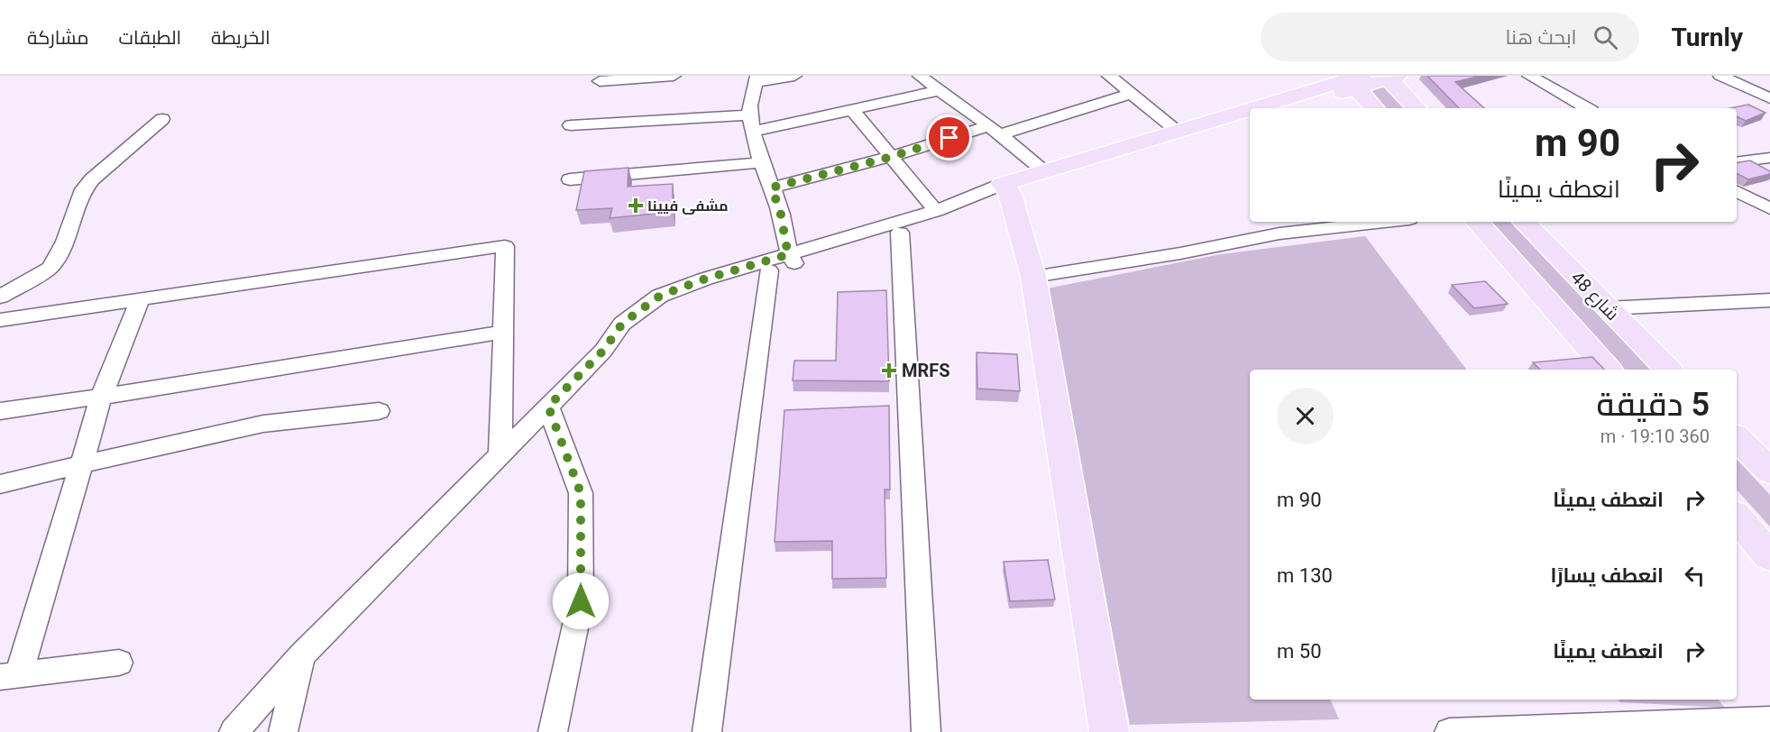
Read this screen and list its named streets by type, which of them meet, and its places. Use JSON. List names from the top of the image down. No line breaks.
{"streets":{"main road":["48 شارع"]},"places":{"health":["مشفى فيينا","MRFS"]},"page":{"header":"Turnly","search":"ابحث هنا","nav":["الخريطة","الطبقات","مشاركة"],"turn":["90 m","انعطف يمينًا"],"heading":["5 دقيقة","360 m · 19:10"],"list":[{"name":"انعطف يمينًا","value":"90 m"},{"name":"انعطف يسارًا","value":"130 m"},{"name":"انعطف يمينًا","value":"50 m"}]}}
